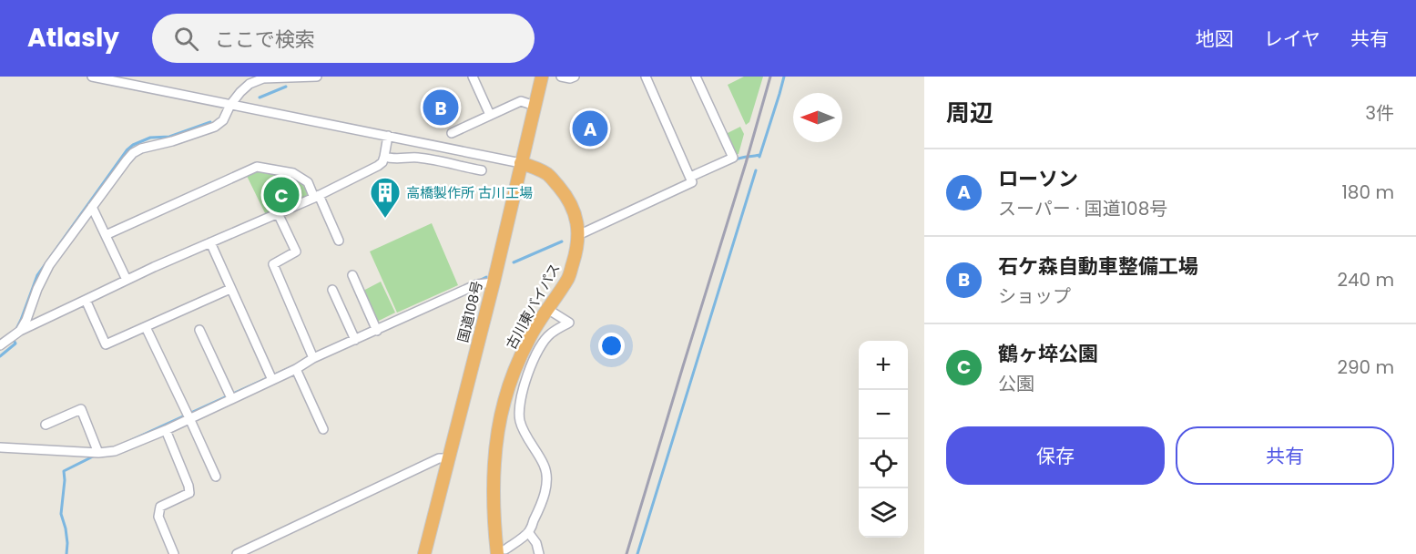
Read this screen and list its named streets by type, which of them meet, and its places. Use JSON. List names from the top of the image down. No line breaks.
{"streets":{"highway":["古川東バイパス","国道108号"]},"crossings":[["古川東バイパス","国道108号"]],"places":{"building":["高橋製作所 古川工場"]},"north":"left","page":{"header":"Atlasly","search":"ここで検索","nav":["地図","レイヤ","共有"],"heading":["周辺","3件"],"pins":["B","A","C"],"list":[{"mark":"A","name":"ローソン","note":"スーパー · 国道108号","value":"180 m"},{"mark":"B","name":"石ケ森自動車整備工場","note":"ショップ","value":"240 m"},{"mark":"C","name":"鶴ヶ埣公園","note":"公園","value":"290 m"}],"map_buttons":["+","−"],"buttons":["保存","共有"]}}
